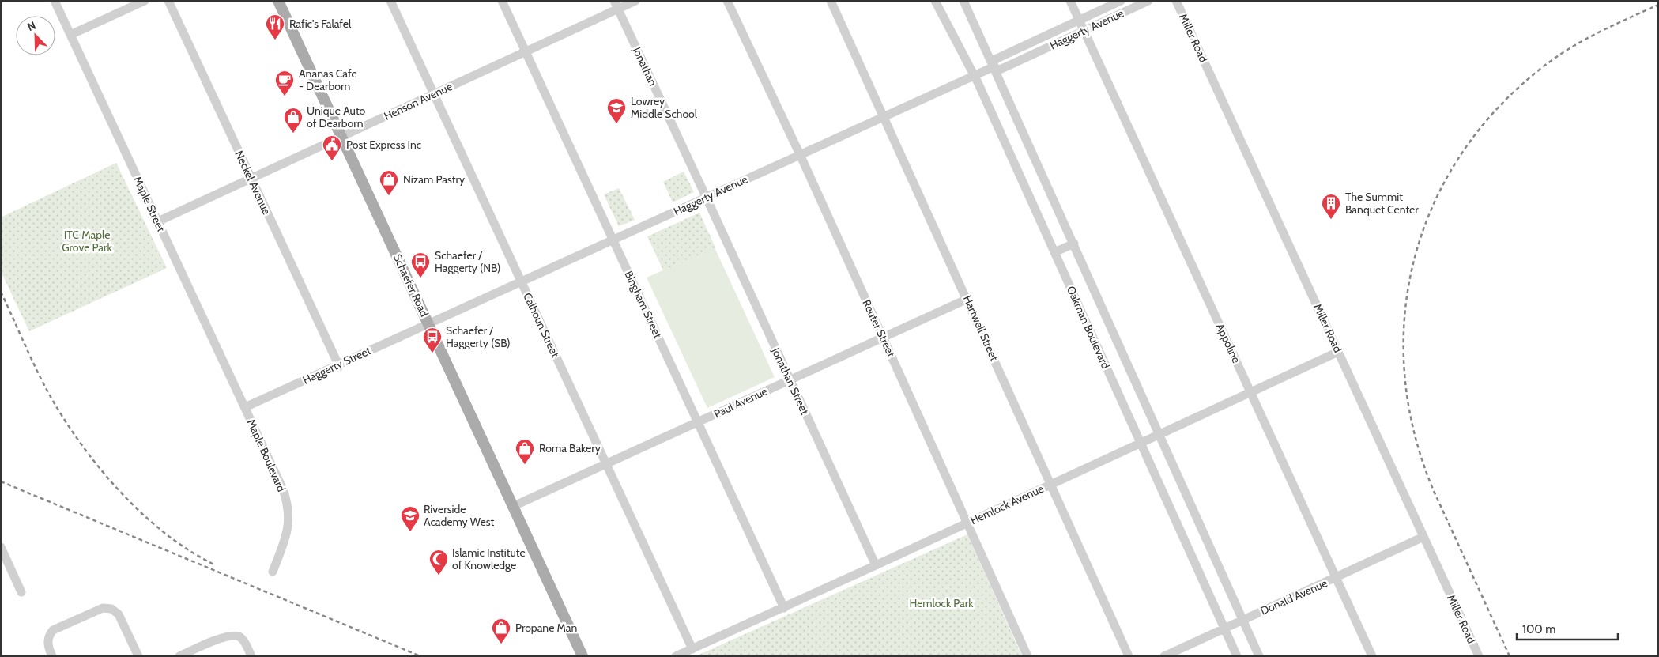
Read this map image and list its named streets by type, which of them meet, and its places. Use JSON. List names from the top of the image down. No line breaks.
{"streets":{"main road":["Schaefer Road"],"street":["Haggerty Avenue","Miller Road","Jonathan","Henson Avenue","Neckel Avenue","Maple Street","Bingham Street","Calhoun Street","Oakman Boulevard","Reuter Street","Hartwell Street","Appoline","Haggerty Street","Jonathan Street","Paul Avenue","Maple Boulevard","Hemlock Avenue","Donald Avenue"]},"crossings":[["Haggerty Avenue","Jonathan"],["Haggerty Avenue","Schaefer Road"],["Haggerty Avenue","Bingham Street"],["Haggerty Avenue","Calhoun Street"],["Haggerty Avenue","Oakman Boulevard"],["Haggerty Avenue","Reuter Street"],["Haggerty Avenue","Hartwell Street"],["Haggerty Avenue","Appoline"],["Haggerty Avenue","Haggerty Street"],["Haggerty Avenue","Jonathan Street"],["Miller Road","Hemlock Avenue"],["Miller Road","Donald Avenue"],["Jonathan","Henson Avenue"],["Jonathan","Jonathan Street"],["Henson Avenue","Neckel Avenue"],["Henson Avenue","Maple Street"],["Henson Avenue","Schaefer Road"],["Henson Avenue","Bingham Street"],["Henson Avenue","Calhoun Street"],["Neckel Avenue","Haggerty Street"],["Maple Street","Haggerty Street"],["Maple Street","Maple Boulevard"],["Schaefer Road","Haggerty Street"],["Schaefer Road","Paul Avenue"],["Bingham Street","Paul Avenue"],["Bingham Street","Hemlock Avenue"],["Calhoun Street","Paul Avenue"],["Calhoun Street","Hemlock Avenue"],["Oakman Boulevard","Hemlock Avenue"],["Oakman Boulevard","Donald Avenue"],["Reuter Street","Paul Avenue"],["Reuter Street","Hemlock Avenue"],["Hartwell Street","Paul Avenue"],["Hartwell Street","Hemlock Avenue"],["Appoline","Hemlock Avenue"],["Appoline","Donald Avenue"],["Haggerty Street","Maple Boulevard"],["Jonathan Street","Paul Avenue"],["Jonathan Street","Hemlock Avenue"]],"parks":["ITC Maple Grove Park","Hemlock Park"],"places":{"restaurant":["Rafic's Falafel"],"cafe":["Ananas Cafe - Dearborn"],"school or university":["Lowrey Middle School","Riverside Academy West"],"shop":["Unique Auto of Dearborn","Nizam Pastry","Roma Bakery","Propane Man"],"public building":["Post Express Inc"],"building":["The Summit Banquet Center"],"bus stop":["Schaefer / Haggerty (NB)","Schaefer / Haggerty (SB)"],"mosque":["Islamic Institute of Knowledge"]},"scale_bar":"100 m","north":"top left"}
